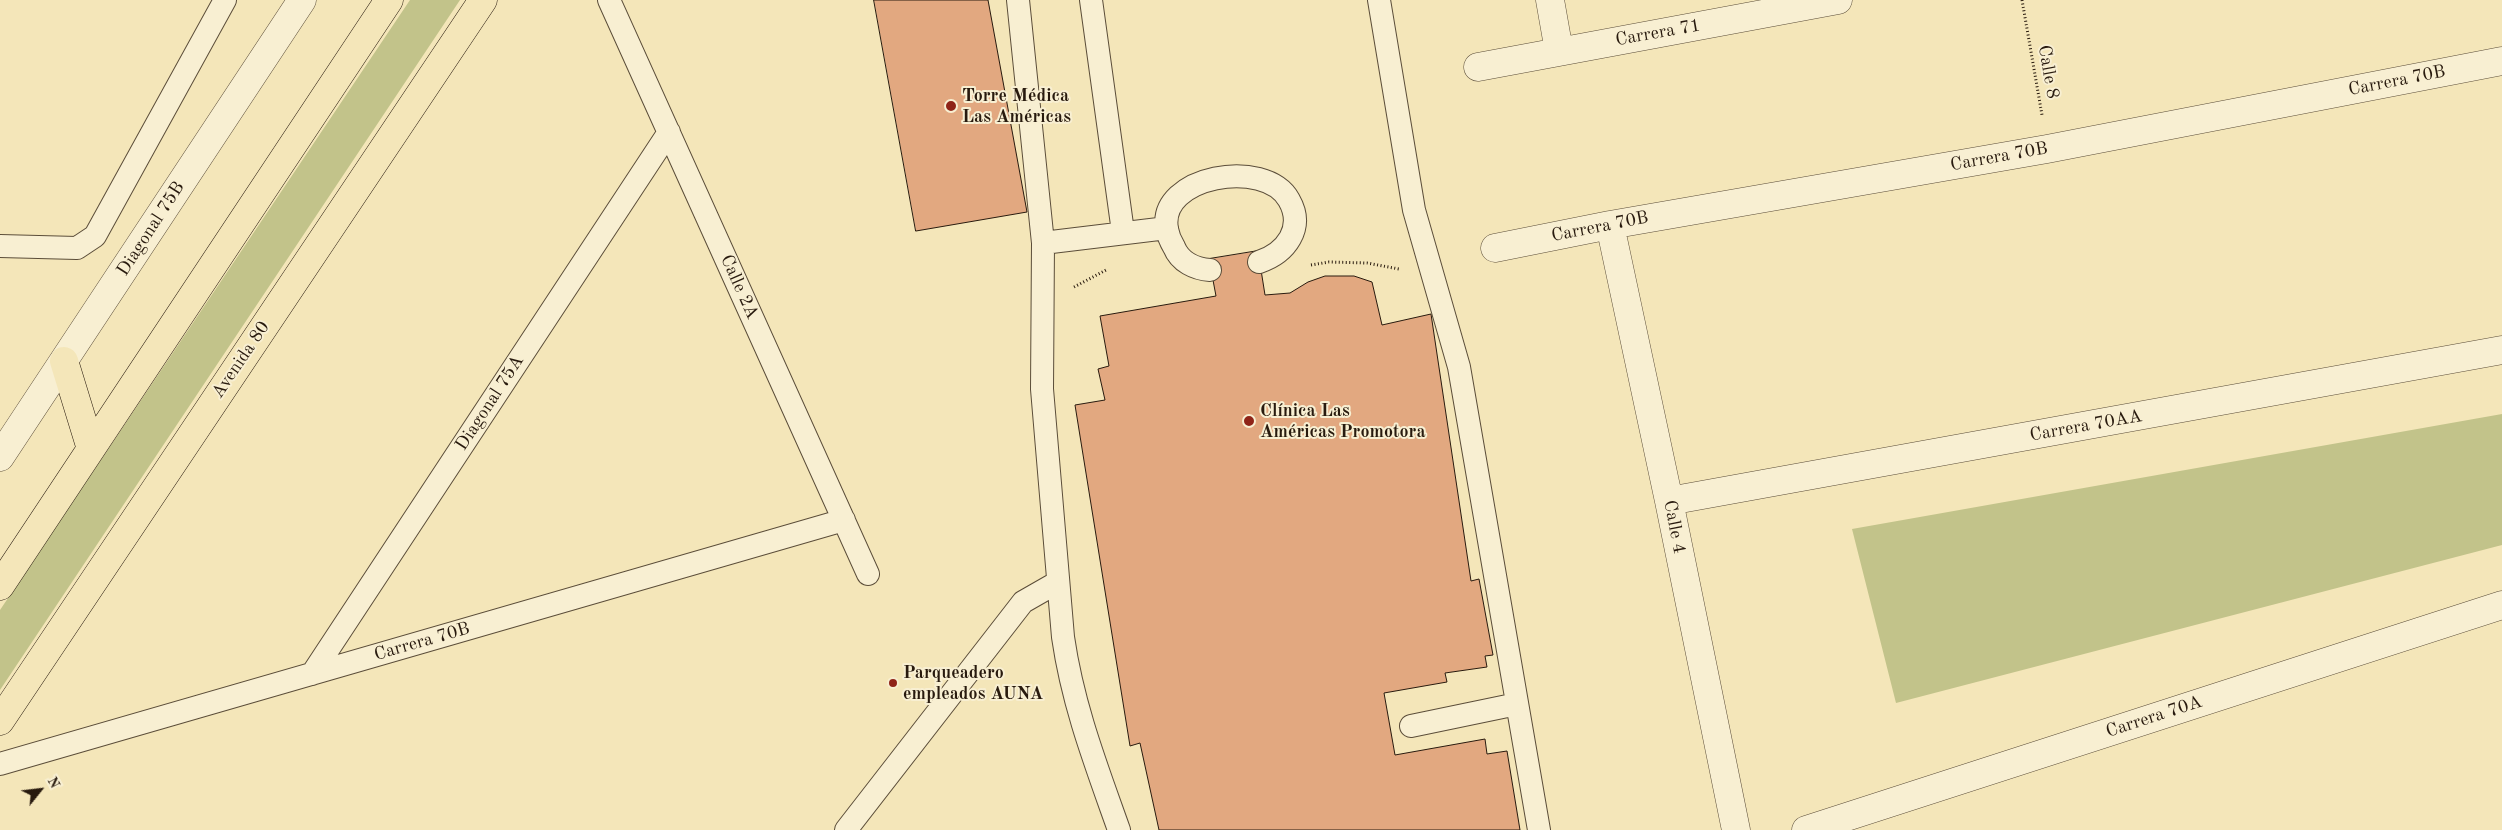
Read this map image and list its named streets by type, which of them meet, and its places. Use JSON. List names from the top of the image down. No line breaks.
{"streets":{"main road":["Avenida 80"],"street":["Carrera 71","Carrera 70B","Diagonal 75B","Carrera 70AA","Calle 4","Carrera 70A"],"lane":["Calle 2A","Diagonal 75A"],"path":["Calle 8"]},"crossings":[["Calle 8","Carrera 70B"],["Carrera 70B","Calle 2A"],["Carrera 70B","Diagonal 75A"],["Carrera 70B","Calle 4"],["Calle 2A","Diagonal 75A"],["Carrera 70AA","Calle 4"]],"places":["Torre Médica Las Américas","Clínica Las Américas Promotora","Parqueadero empleados AUNA"],"north":"top right"}
